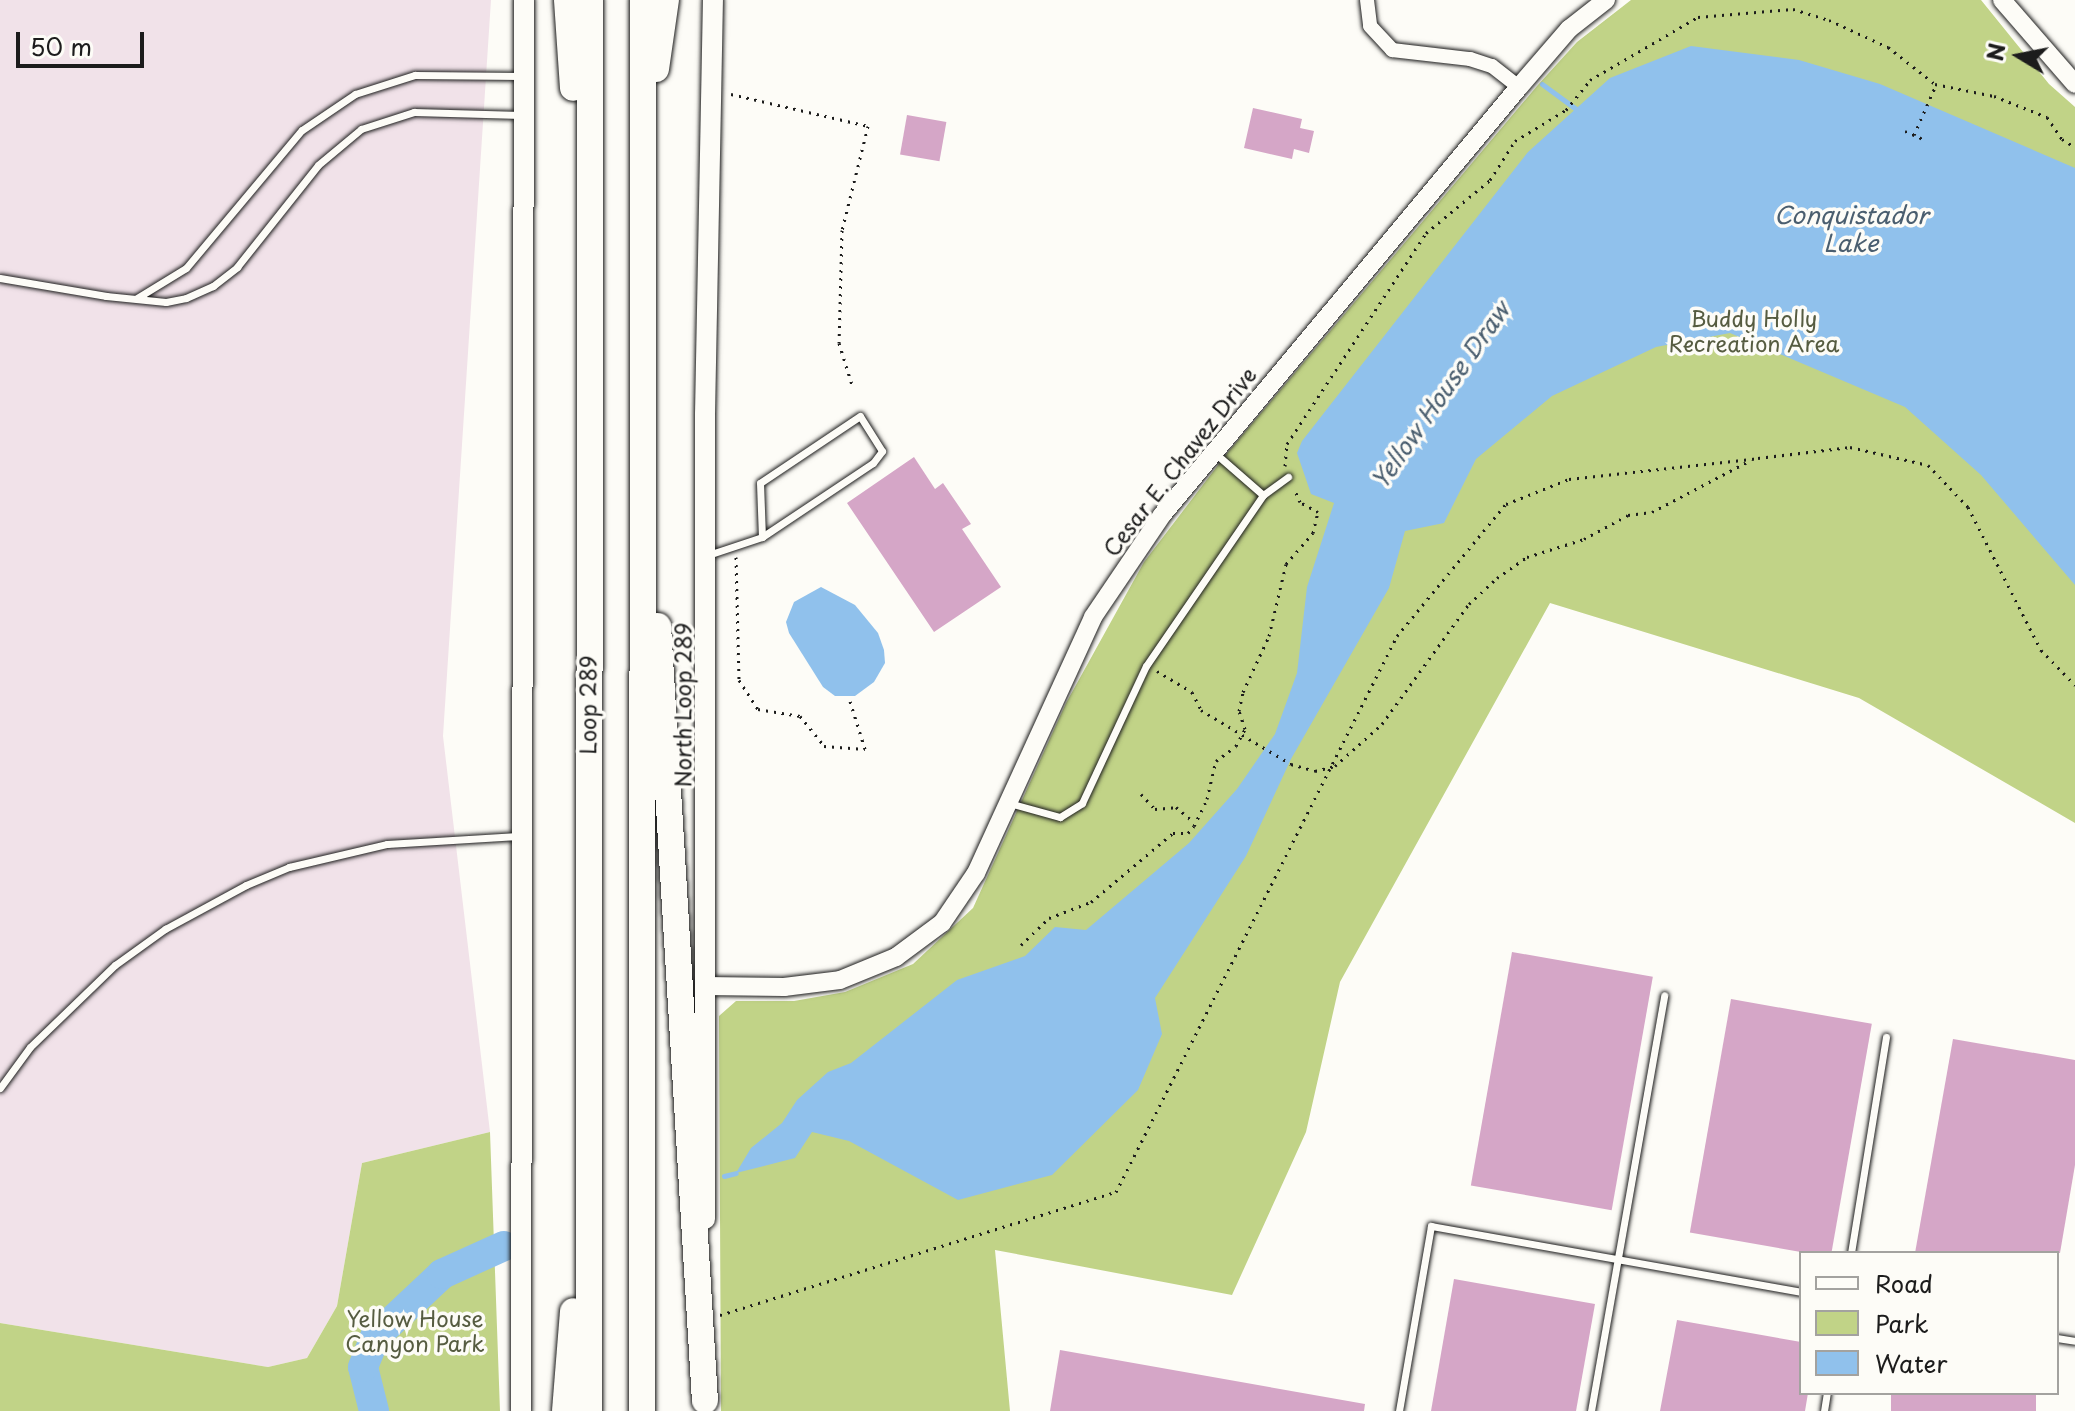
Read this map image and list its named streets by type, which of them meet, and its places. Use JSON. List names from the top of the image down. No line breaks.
{"streets":{"highway":["Loop 289"],"main road":["North Loop 289"],"street":["Cesar E. Chavez Drive"]},"crossings":[["Cesar E. Chavez Drive","North Loop 289"]],"water":["Conquistador Lake","Yellow House Draw"],"parks":["Buddy Holly Recreation Area","Yellow House Canyon Park"],"legend":["Road","Park","Water"],"scale_bar":"50 m","north":"left"}
